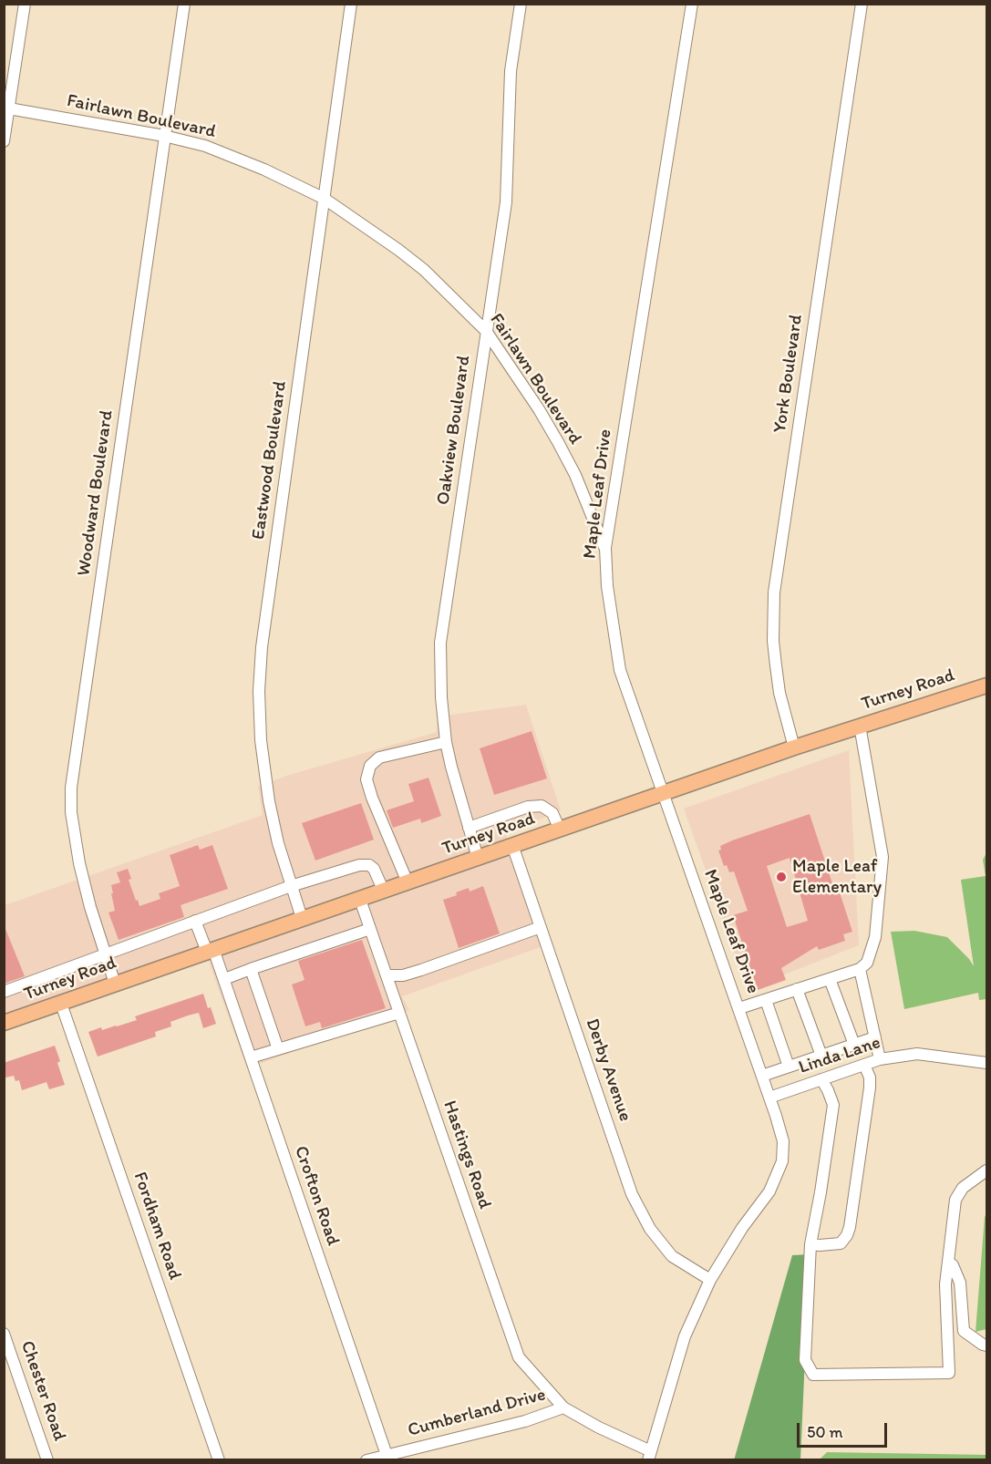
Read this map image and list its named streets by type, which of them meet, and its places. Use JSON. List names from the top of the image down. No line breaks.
{"streets":{"main road":["Turney Road"],"street":["Fairlawn Boulevard","York Boulevard","Oakview Boulevard","Eastwood Boulevard","Woodward Boulevard","Maple Leaf Drive","Linda Lane","Derby Avenue","Hastings Road","Crofton Road","Fordham Road","Chester Road","Cumberland Drive"]},"crossings":[["Fairlawn Boulevard","Oakview Boulevard"],["Fairlawn Boulevard","Eastwood Boulevard"],["Fairlawn Boulevard","Woodward Boulevard"],["Fairlawn Boulevard","Maple Leaf Drive"],["York Boulevard","Turney Road"],["Oakview Boulevard","Turney Road"],["Eastwood Boulevard","Turney Road"],["Woodward Boulevard","Turney Road"],["Maple Leaf Drive","Turney Road"],["Maple Leaf Drive","Linda Lane"],["Maple Leaf Drive","Derby Avenue"],["Turney Road","Derby Avenue"],["Turney Road","Hastings Road"],["Turney Road","Crofton Road"],["Turney Road","Fordham Road"],["Hastings Road","Cumberland Drive"],["Crofton Road","Cumberland Drive"]],"places":["Maple Leaf Elementary"],"scale_bar":"50 m"}
